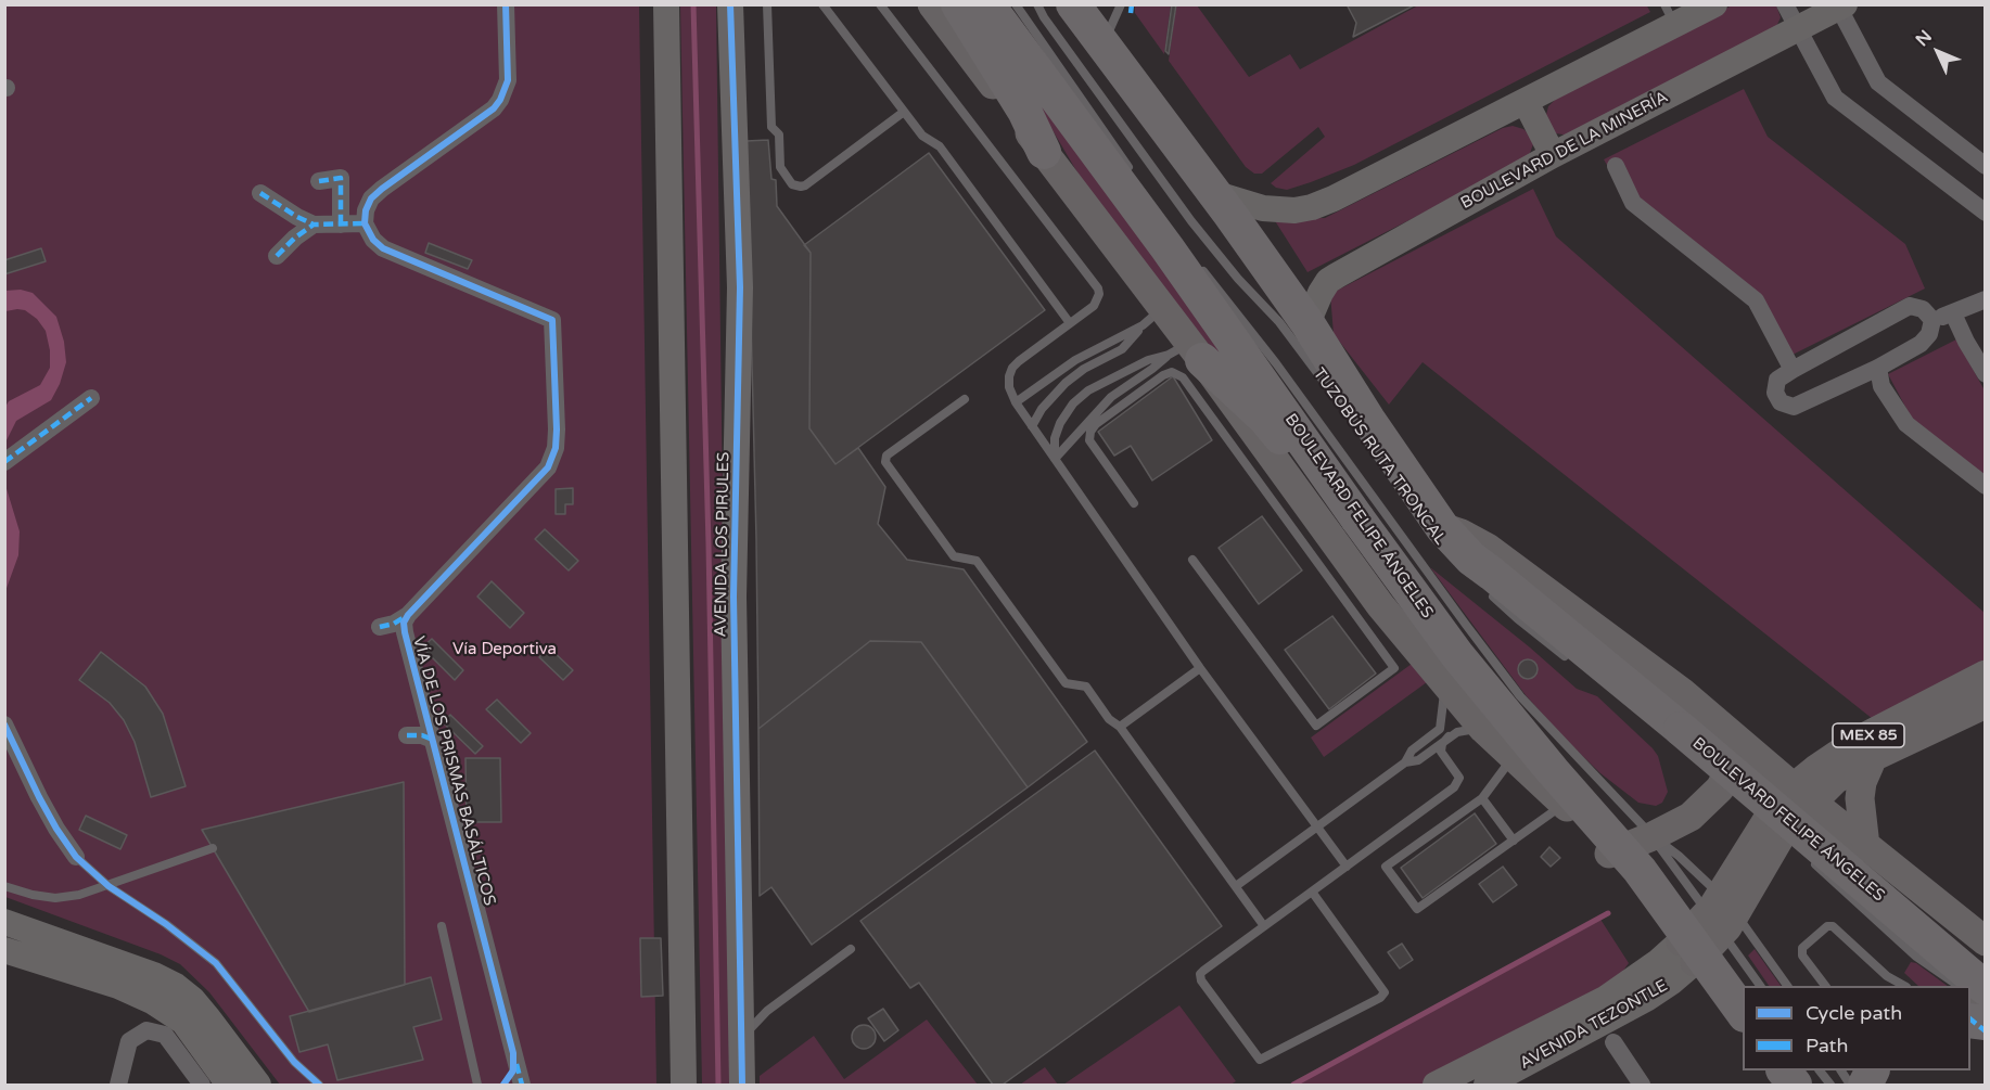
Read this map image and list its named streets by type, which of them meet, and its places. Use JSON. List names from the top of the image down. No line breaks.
{"streets":{"highway":["BOULEVARD FELIPE ÁNGELES"],"main road":["MEX 85","AVENIDA TEZONTLE"],"street":["BOULEVARD DE LA MINERÍA","AVENIDA LOS PIRULES","VÍA DE LOS PRISMAS BASÁLTICOS"],"lane":["TUZOBÚS RUTA TRONCAL"]},"crossings":[["BOULEVARD DE LA MINERÍA","BOULEVARD FELIPE ÁNGELES"],["TUZOBÚS RUTA TRONCAL","AVENIDA TEZONTLE"],["BOULEVARD FELIPE ÁNGELES","MEX 85"],["BOULEVARD FELIPE ÁNGELES","AVENIDA TEZONTLE"],["MEX 85","AVENIDA TEZONTLE"]],"parks":["Vía Deportiva"],"legend":["Cycle path","Path"],"north":"top left"}
